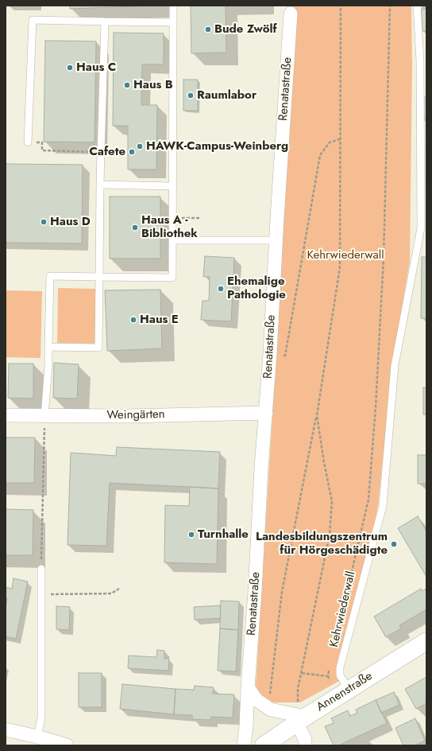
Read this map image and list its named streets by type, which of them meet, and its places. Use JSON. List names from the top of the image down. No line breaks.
{"streets":{"street":["Renatastraße","Weingärten","Annenstraße"],"lane":["Kehrwiederwall"]},"crossings":[["Renatastraße","Weingärten"],["Kehrwiederwall","Annenstraße"]],"parks":["Kehrwiederwall"],"places":["Bude Zwölf","Haus C","Haus B","Raumlabor","HAWK-Campus-Weinberg","Cafete","Haus D","Haus A - Bibliothek","Ehemalige Pathologie","Haus E","Turnhalle","Landesbildungszentrum für Hörgeschädigte"]}
